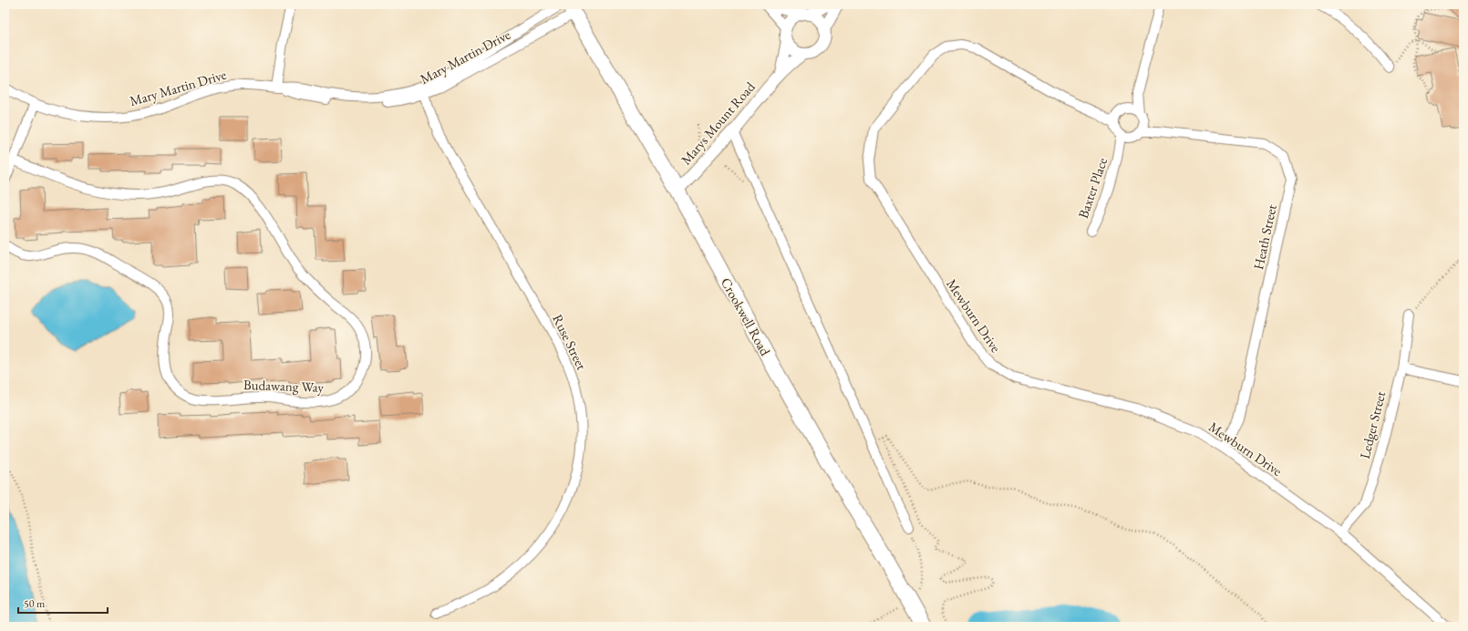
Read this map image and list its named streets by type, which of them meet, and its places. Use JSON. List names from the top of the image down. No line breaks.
{"streets":{"main road":["Crookwell Road"],"street":["Mary Martin Drive","Marys Mount Road","Baxter Place","Heath Street","Mewburn Drive","Ruse Street","Budawang Way","Ledger Street"]},"crossings":[["Mary Martin Drive","Crookwell Road"],["Mary Martin Drive","Ruse Street"],["Marys Mount Road","Crookwell Road"],["Baxter Place","Heath Street"],["Baxter Place","Mewburn Drive"],["Heath Street","Mewburn Drive"],["Mewburn Drive","Ledger Street"]],"scale_bar":"50 m"}
